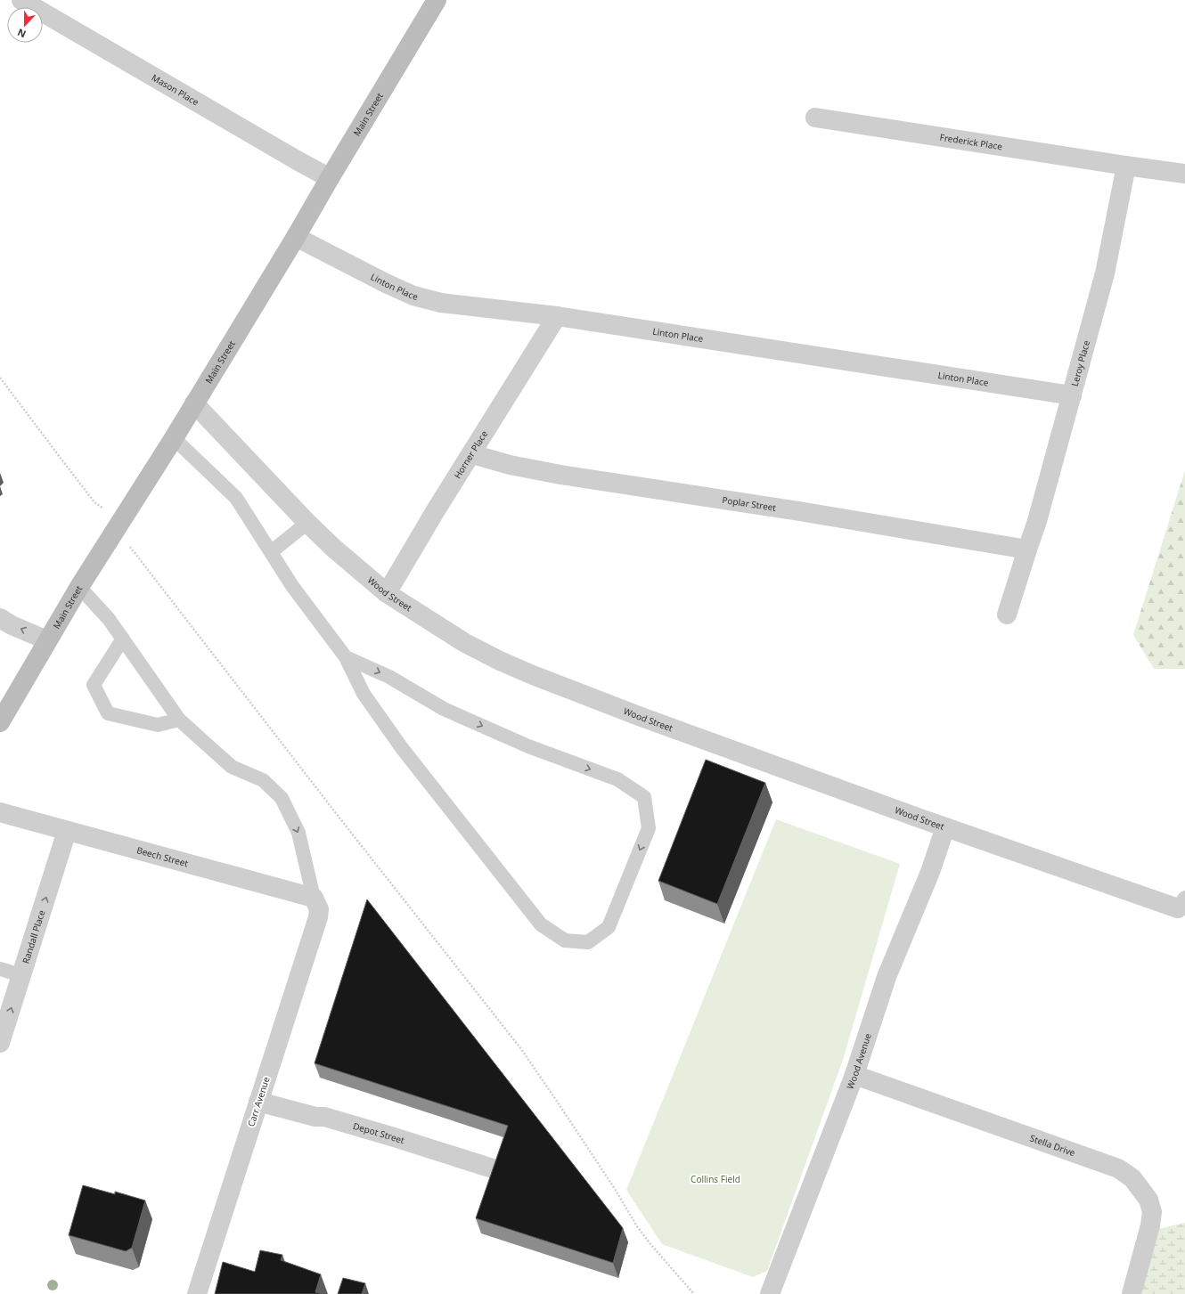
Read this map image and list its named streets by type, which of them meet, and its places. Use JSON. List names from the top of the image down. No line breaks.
{"streets":{"street":["Mason Place","Main Street","Frederick Place","Linton Place","Leroy Place","Horner Place","Poplar Street","Wood Street","Beech Street","Randall Place","Wood Avenue","Carr Avenue","Depot Street","Stella Drive"]},"crossings":[["Mason Place","Main Street"],["Main Street","Linton Place"],["Main Street","Wood Street"],["Frederick Place","Leroy Place"],["Linton Place","Leroy Place"],["Linton Place","Horner Place"],["Leroy Place","Poplar Street"],["Horner Place","Poplar Street"],["Horner Place","Wood Street"],["Wood Street","Wood Avenue"],["Beech Street","Randall Place"],["Beech Street","Carr Avenue"],["Wood Avenue","Stella Drive"],["Carr Avenue","Depot Street"]],"one_way":["Randall Place"],"parks":["Collins Field"],"north":"bottom"}
